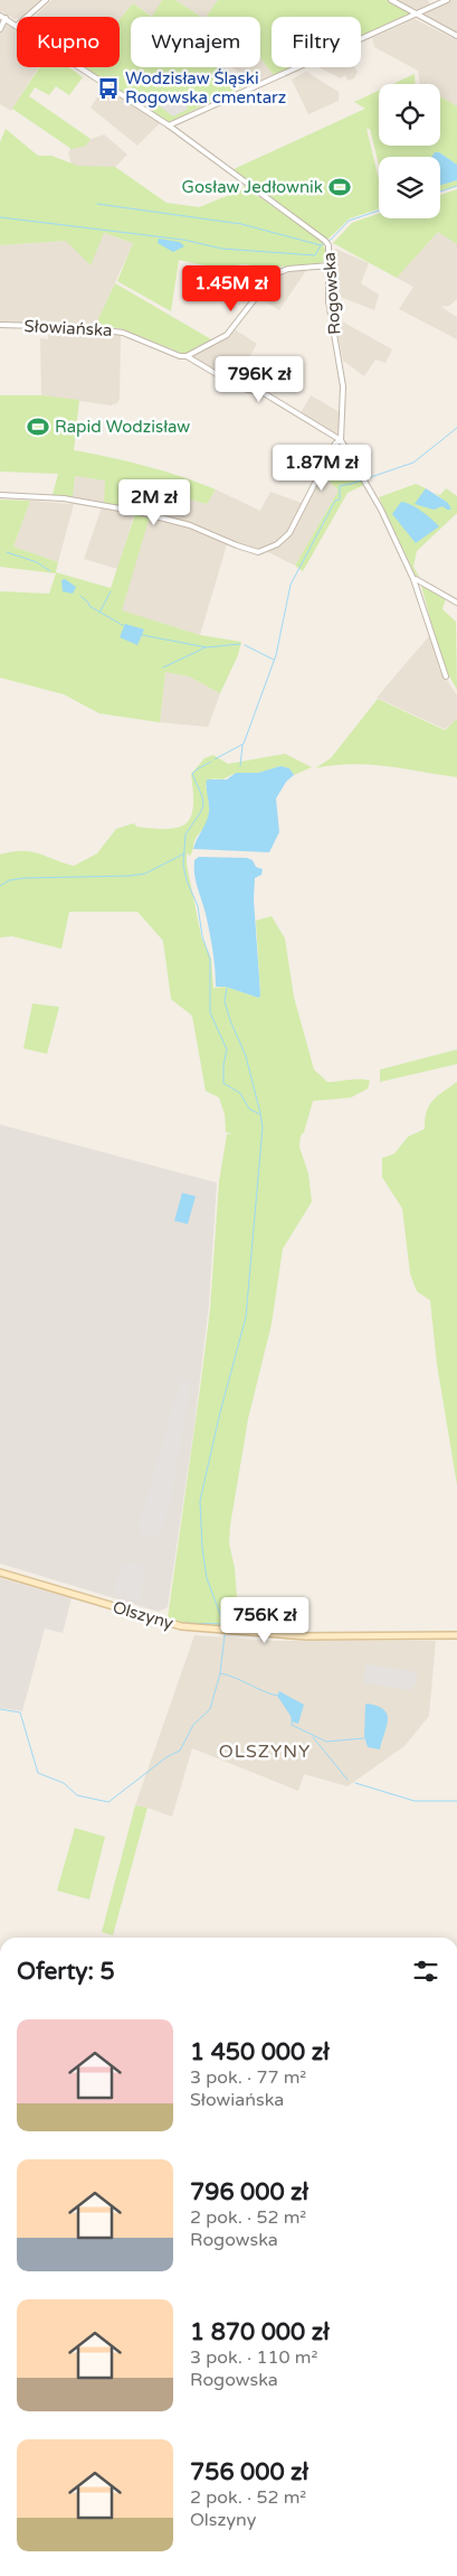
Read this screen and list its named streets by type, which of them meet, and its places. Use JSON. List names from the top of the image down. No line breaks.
{"streets":{"street":["Rogowska","Słowiańska","Olszyny"]},"districts":["OLSZYNY"],"places":{"bus stop":["Wodzisław Śląski Rogowska cmentarz"],"sports":["Gosław Jedłownik","Rapid Wodzisław"]},"page":{"chip":["Kupno","Wynajem","Filtry"],"price":["1.45M zł","796K zł","1.87M zł","2M zł","756K zł"],"heading":"Oferty: 5","list":[{"name":"1 450 000 zł","note":"3 pok. · 77 m² · Słowiańska"},{"name":"796 000 zł","note":"2 pok. · 52 m² · Rogowska"},{"name":"1 870 000 zł","note":"3 pok. · 110 m² · Rogowska"},{"name":"756 000 zł","note":"2 pok. · 52 m² · Olszyny"}]}}
